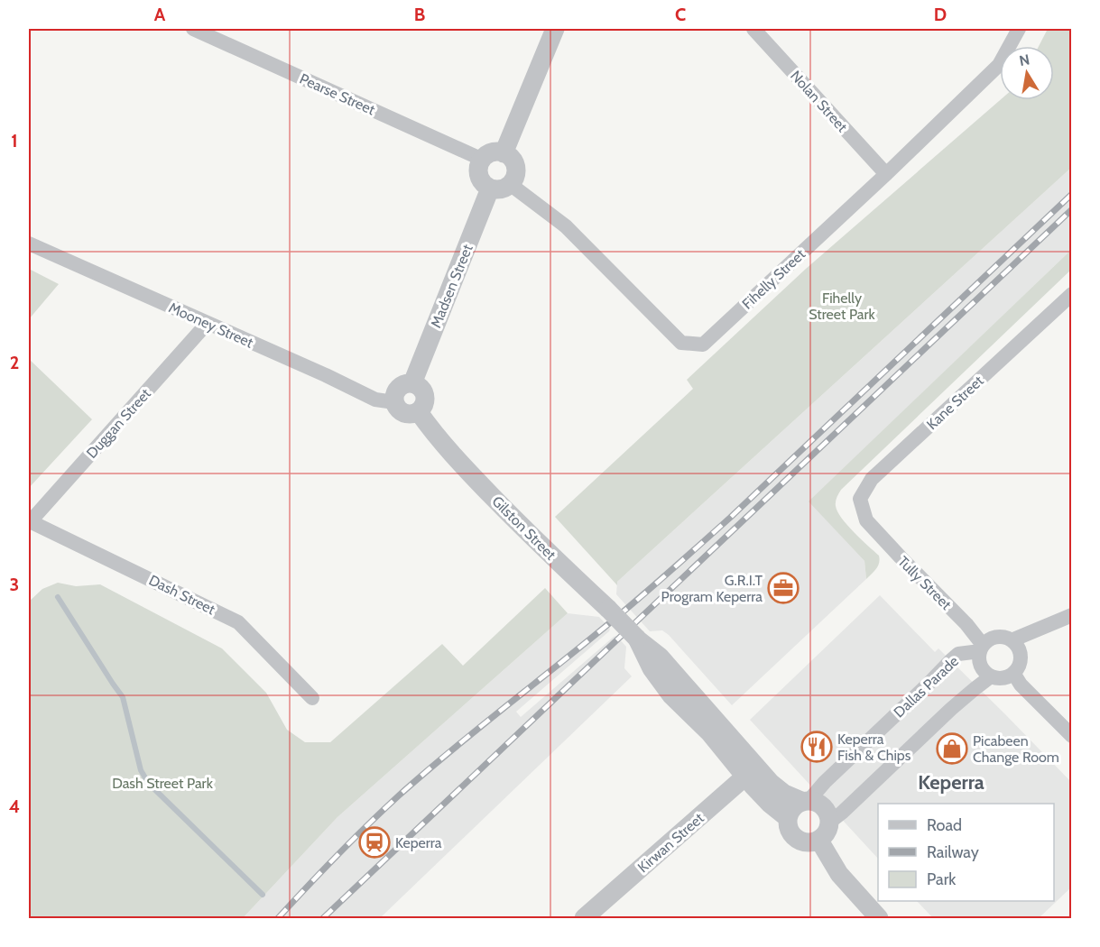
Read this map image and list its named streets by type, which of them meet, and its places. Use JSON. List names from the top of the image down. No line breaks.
{"streets":{"street":["Pearse Street","Nolan Street","Fihelly Street","Madsen Street","Mooney Street","Kane Street","Duggan Street","Gilston Street","Tully Street","Dash Street","Dallas Parade","Kirwan Street"]},"crossings":[["Pearse Street","Fihelly Street"],["Pearse Street","Madsen Street"],["Nolan Street","Fihelly Street"],["Fihelly Street","Madsen Street"],["Madsen Street","Mooney Street"],["Madsen Street","Gilston Street"],["Mooney Street","Duggan Street"],["Mooney Street","Gilston Street"],["Kane Street","Tully Street"],["Duggan Street","Dash Street"],["Gilston Street","Dallas Parade"],["Gilston Street","Kirwan Street"],["Tully Street","Dallas Parade"]],"districts":["Keperra"],"parks":["Fihelly Street Park","Dash Street Park"],"places":{"office":["G.R.I.T Program Keperra"],"restaurant":["Keperra Fish & Chips"],"shop":["Picabeen Change Room"],"station":["Keperra"]},"legend":["Road","Railway","Park"],"north":"top","grid":{"columns":["A","B","C","D"],"rows":["1","2","3","4"]}}
